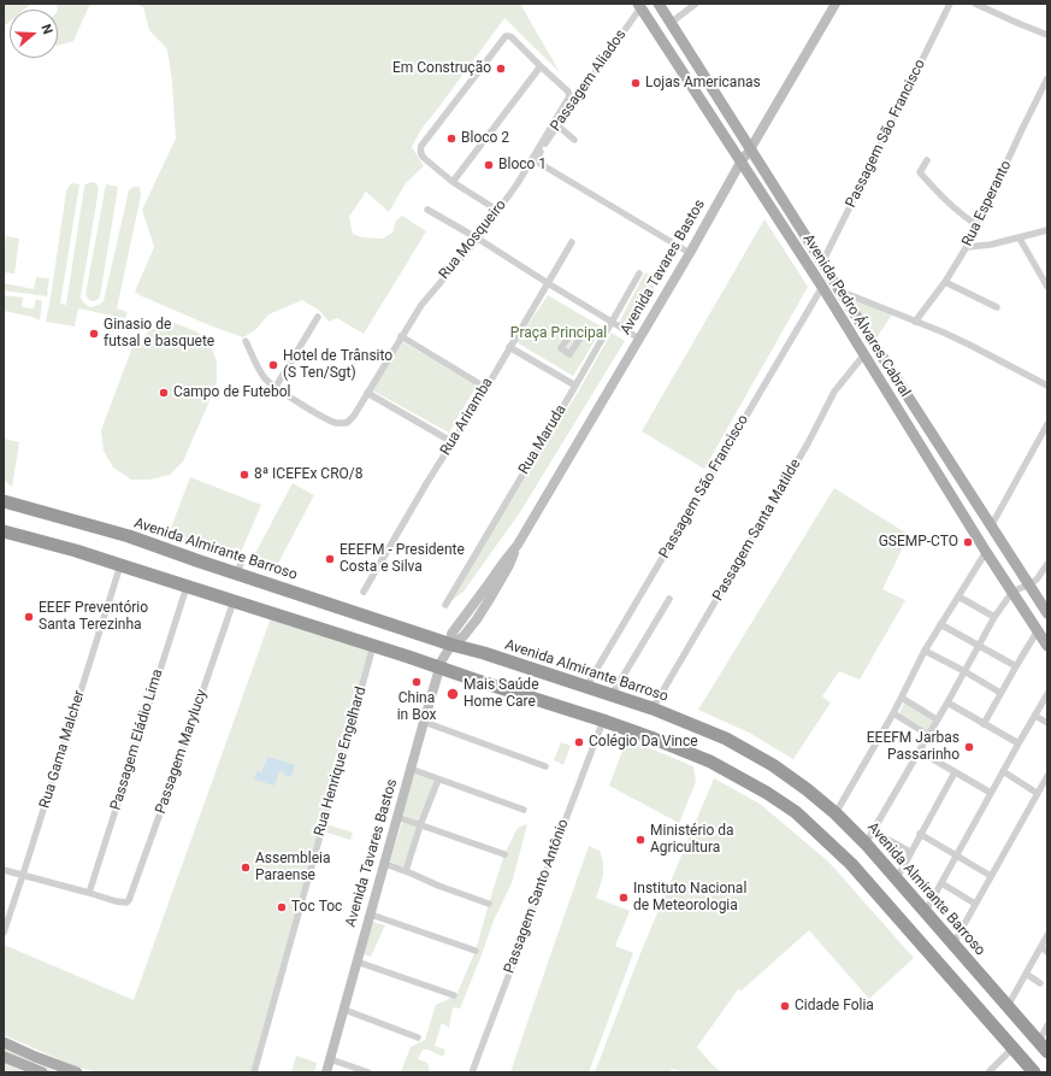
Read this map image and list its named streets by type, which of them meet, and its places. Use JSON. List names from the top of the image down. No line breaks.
{"streets":{"highway":["Avenida Almirante Barroso"],"main road":["Avenida Tavares Bastos","Avenida Pedro Álvares Cabral"],"street":["Passagem Aliados","Passagem São Francisco","Rua Esperanto","Rua Mosqueiro","Rua Ariramba","Rua Maruda","Passagem Santa Matilde","Passagem Eládio Lima","Rua Gama Malcher","Passagem Marylucy","Rua Henrique Engelhard","Passagem Santo Antônio"]},"crossings":[["Passagem Aliados","Avenida Tavares Bastos"],["Passagem Aliados","Avenida Pedro Álvares Cabral"],["Passagem São Francisco","Avenida Pedro Álvares Cabral"],["Passagem São Francisco","Avenida Almirante Barroso"],["Avenida Tavares Bastos","Avenida Pedro Álvares Cabral"],["Avenida Tavares Bastos","Avenida Almirante Barroso"],["Avenida Pedro Álvares Cabral","Passagem Santa Matilde"],["Passagem Santa Matilde","Avenida Almirante Barroso"],["Passagem Eládio Lima","Passagem Marylucy"]],"parks":["Praça Principal"],"places":["Em Construção","Lojas Americanas","Bloco 2","Bloco 1","Ginasio de futsal e basquete","Hotel de Trânsito (S Ten/Sgt)","Campo de Futebol","8ª ICEFEx CRO/8","GSEMP-CTO","EEEFM - Presidente Costa e Silva","EEEF Preventório Santa Terezinha","China in Box","Mais Saúde Home Care","Colégio Da Vince","EEEFM Jarbas Passarinho","Ministério da Agricultura","Assembleia Paraense","Instituto Nacional de Meteorologia","Toc Toc","Cidade Folia"],"north":"right"}
